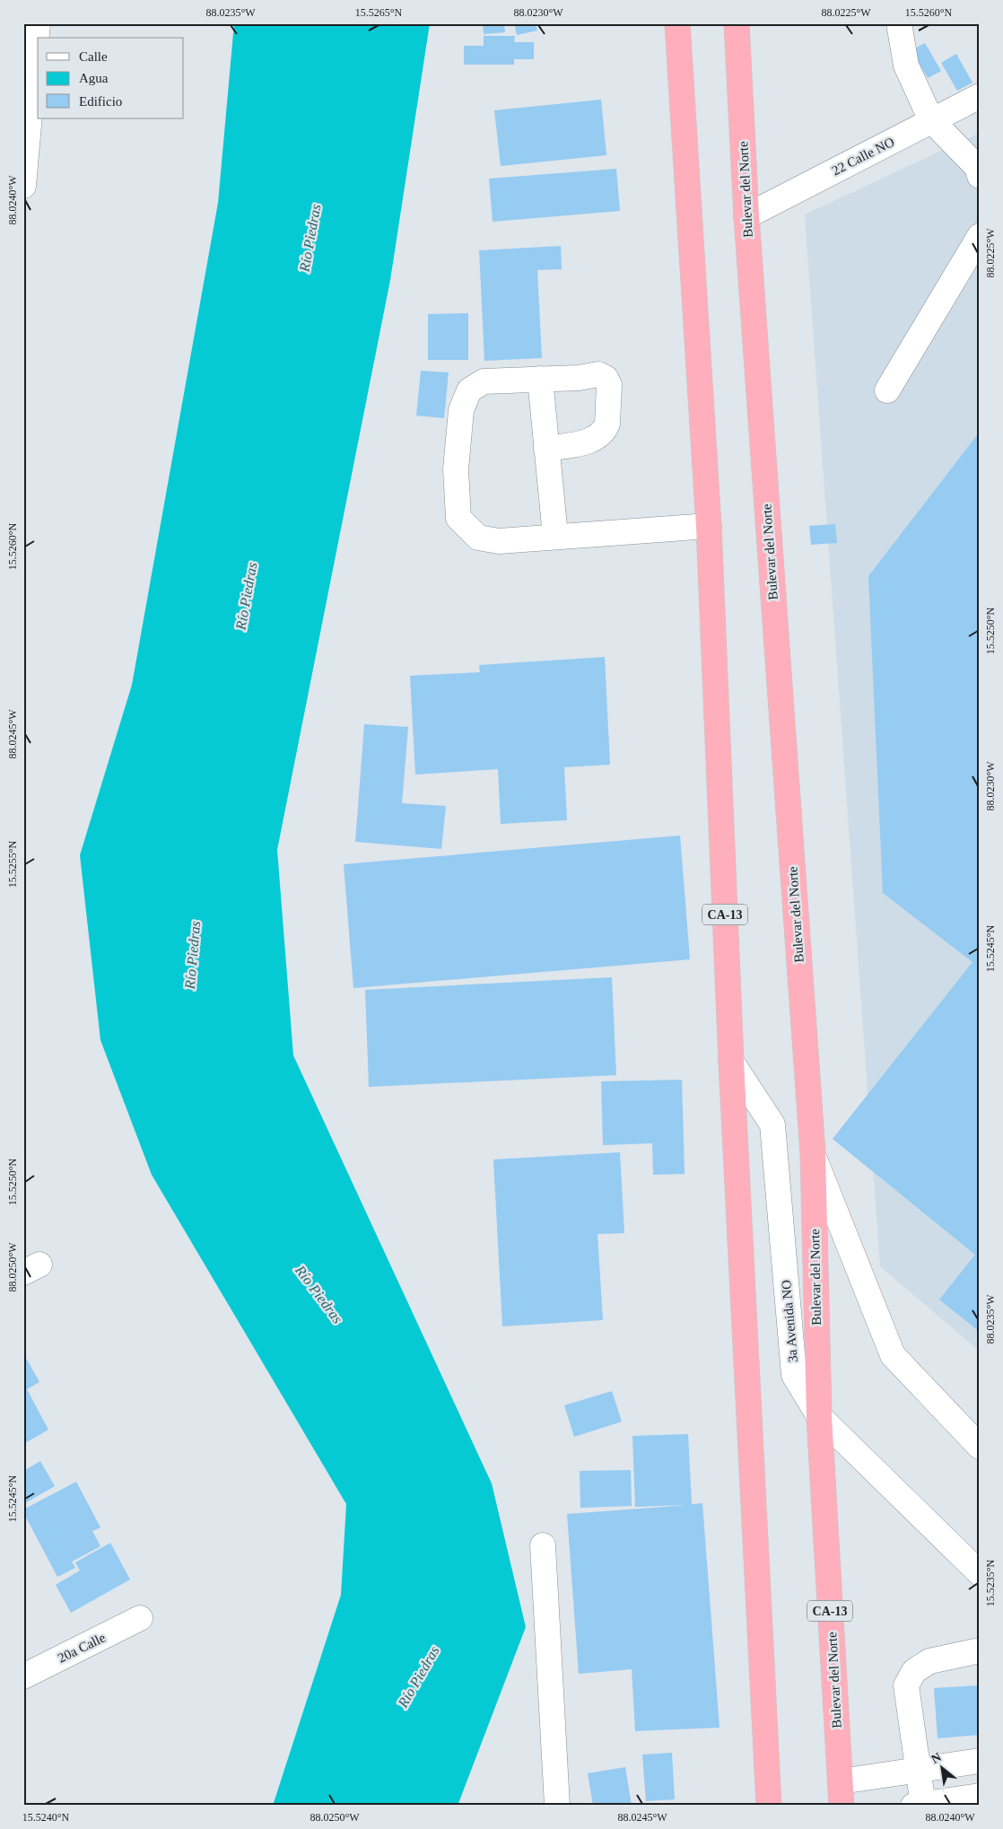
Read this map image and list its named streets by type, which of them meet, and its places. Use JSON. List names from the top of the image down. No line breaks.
{"streets":{"highway":["Bulevar del Norte","CA-13"],"street":["22 Calle NO","3a Avenida NO","20a Calle"]},"crossings":[["22 Calle NO","Bulevar del Norte"],["Bulevar del Norte","3a Avenida NO"],["CA-13","3a Avenida NO"]],"water":["Río Piedras"],"legend":["Calle","Agua","Edificio"],"north":"top left","coordinates":["88.0235°W","15.5265°N","88.0230°W","88.0225°W","15.5260°N","88.0240°W","15.5250°N","88.0245°W","15.5255°N","15.5245°N","88.0250°W","15.5235°N","15.5240°N"]}
